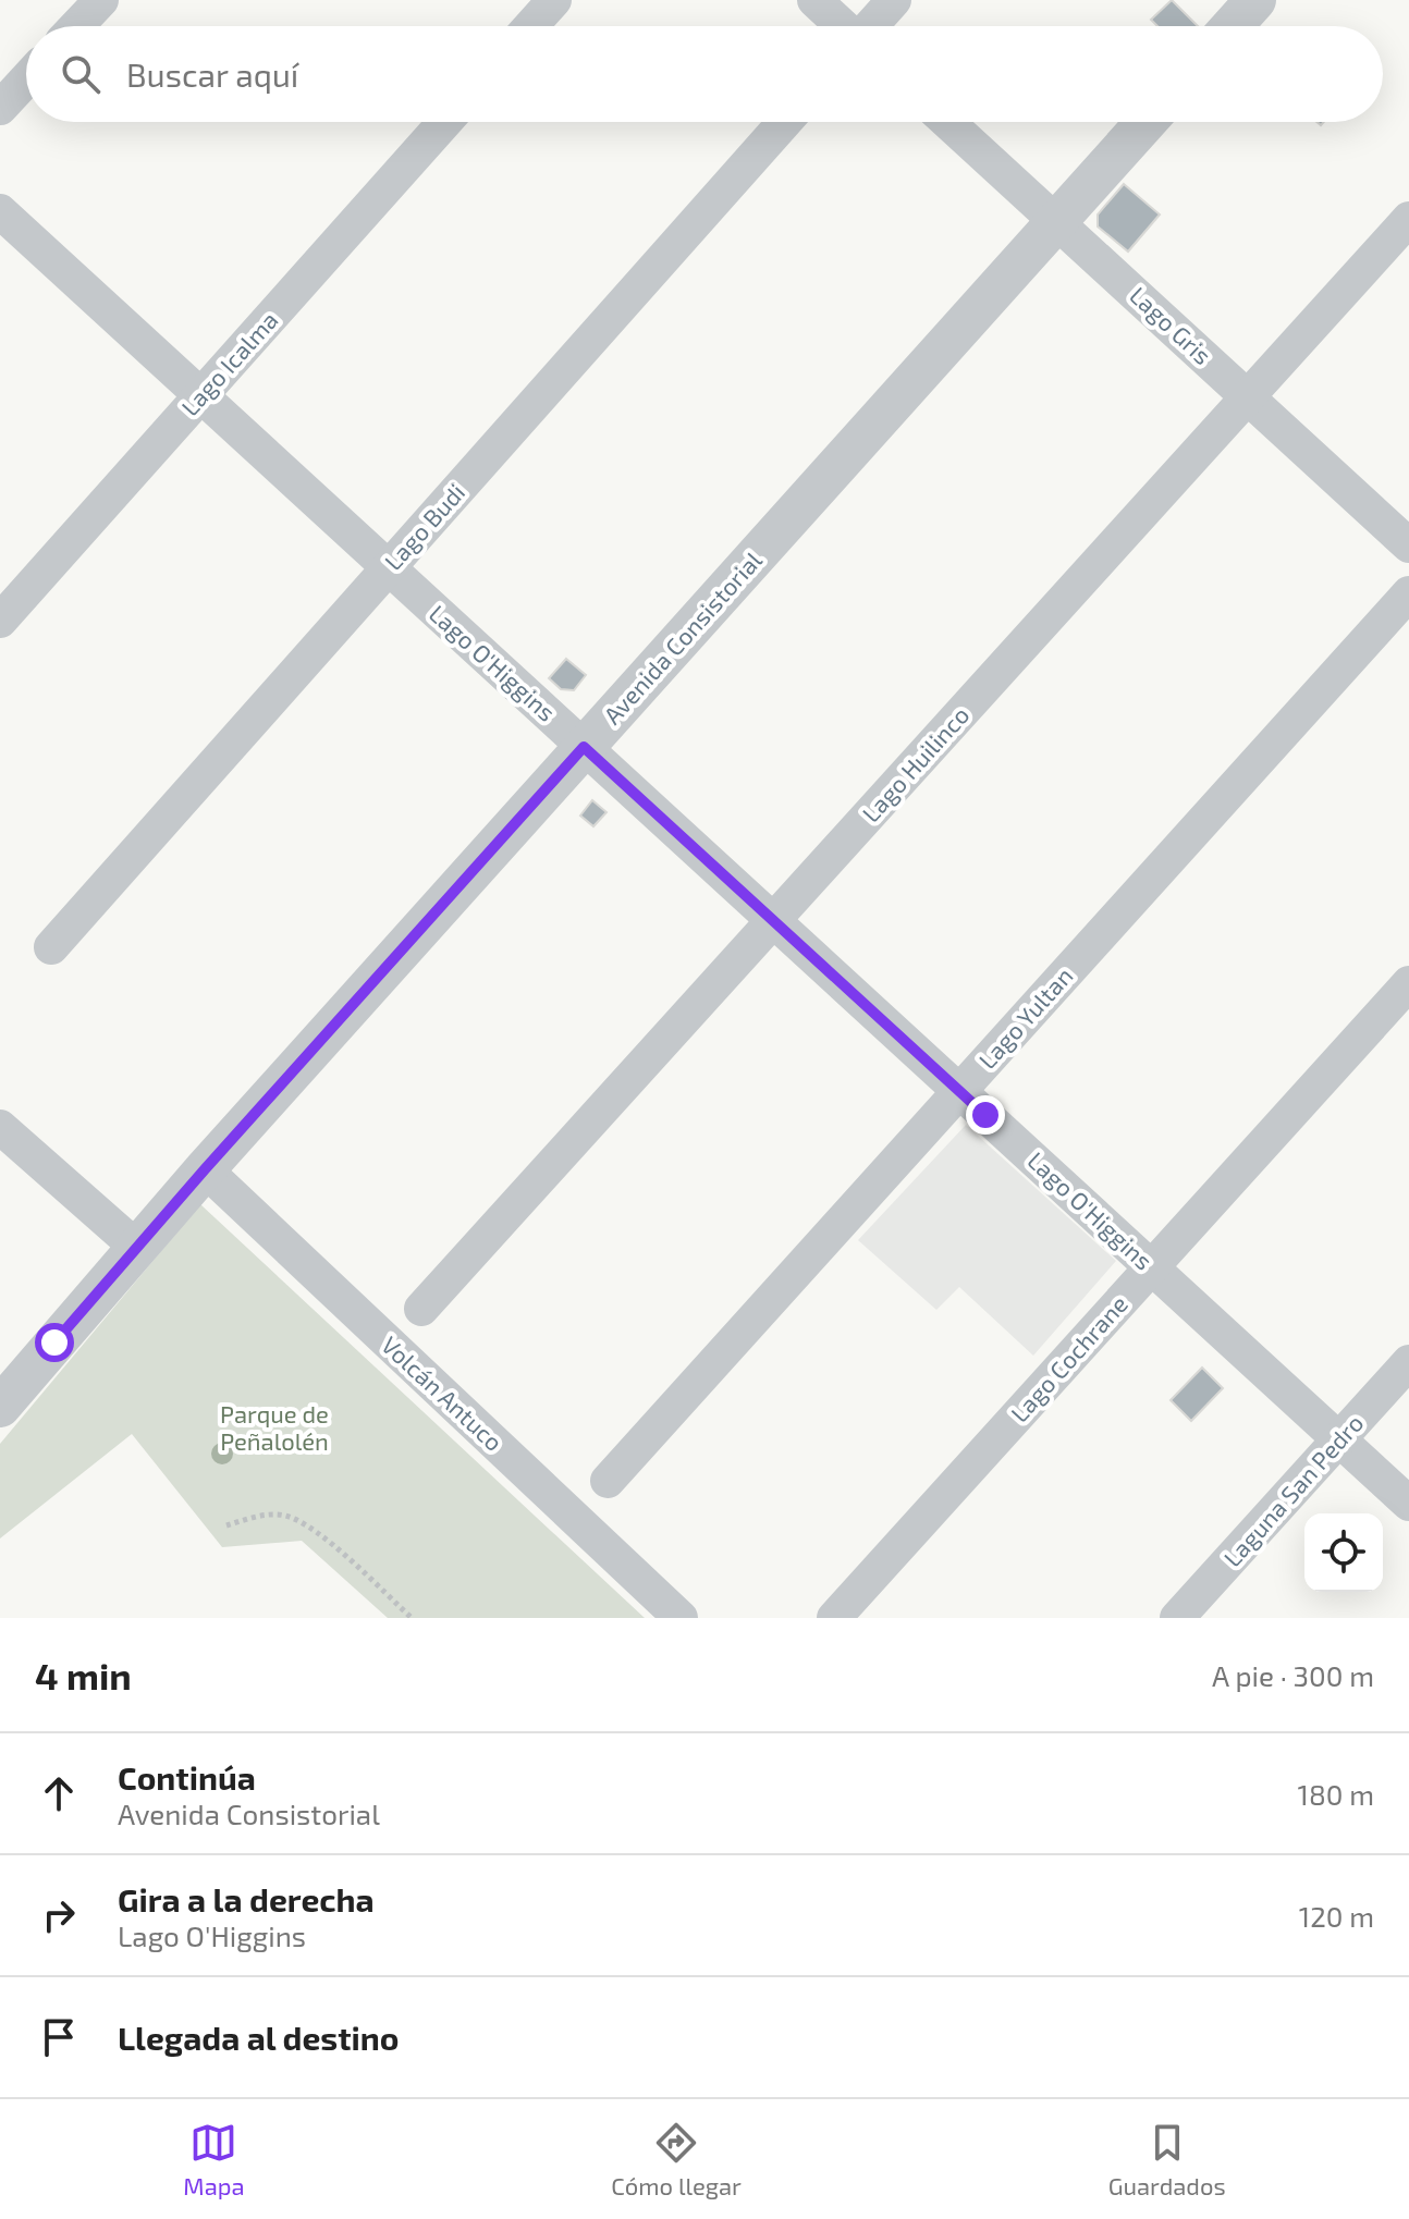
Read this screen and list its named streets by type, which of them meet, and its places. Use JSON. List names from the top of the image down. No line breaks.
{"streets":{"street":["Lago Gris","Lago Icalma","Lago Budi","Avenida Consistorial","Lago O'Higgins","Lago Huilinco","Lago Yultan","Lago Cochrane","Volcán Antuco","Laguna San Pedro"]},"crossings":[["Lago Gris","Avenida Consistorial"],["Lago Gris","Lago Huilinco"],["Lago Icalma","Lago O'Higgins"],["Lago Budi","Lago O'Higgins"],["Avenida Consistorial","Lago O'Higgins"],["Avenida Consistorial","Volcán Antuco"],["Lago O'Higgins","Lago Huilinco"],["Lago O'Higgins","Lago Yultan"],["Lago O'Higgins","Lago Cochrane"],["Lago O'Higgins","Laguna San Pedro"]],"parks":["Parque de Peñalolén"],"page":{"search":"Buscar aquí","heading":["4 min","A pie · 300 m"],"list":[["Continúa","Avenida Consistorial","180 m"],["Gira a la derecha","Lago O'Higgins","120 m"],"Llegada al destino"],"nav":["Mapa","Cómo llegar","Guardados"]}}
